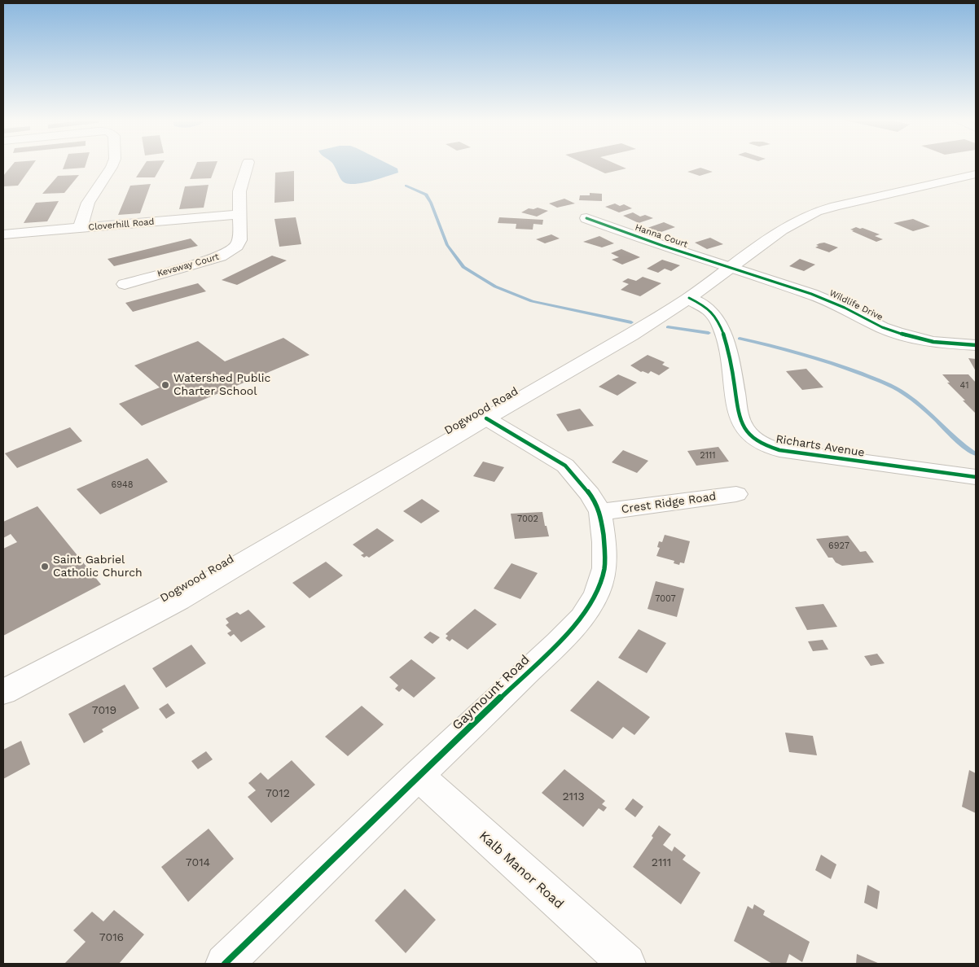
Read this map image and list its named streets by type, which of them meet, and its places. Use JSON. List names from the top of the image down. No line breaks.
{"streets":{"street":["Cloverhill Road","Hanna Court","Kevsway Court","Wildlife Drive","Dogwood Road","Richarts Avenue","Crest Ridge Road","Gaymount Road","Kalb Manor Road"]},"crossings":[["Cloverhill Road","Kevsway Court"],["Hanna Court","Wildlife Drive"],["Hanna Court","Dogwood Road"],["Wildlife Drive","Dogwood Road"],["Dogwood Road","Richarts Avenue"],["Dogwood Road","Gaymount Road"],["Crest Ridge Road","Gaymount Road"],["Gaymount Road","Kalb Manor Road"]],"places":["Watershed Public Charter School","Saint Gabriel Catholic Church"],"house_numbers":["41","2111","6948","7002","6927","7007","7019","7012","2113","7014","2111","7016"]}
